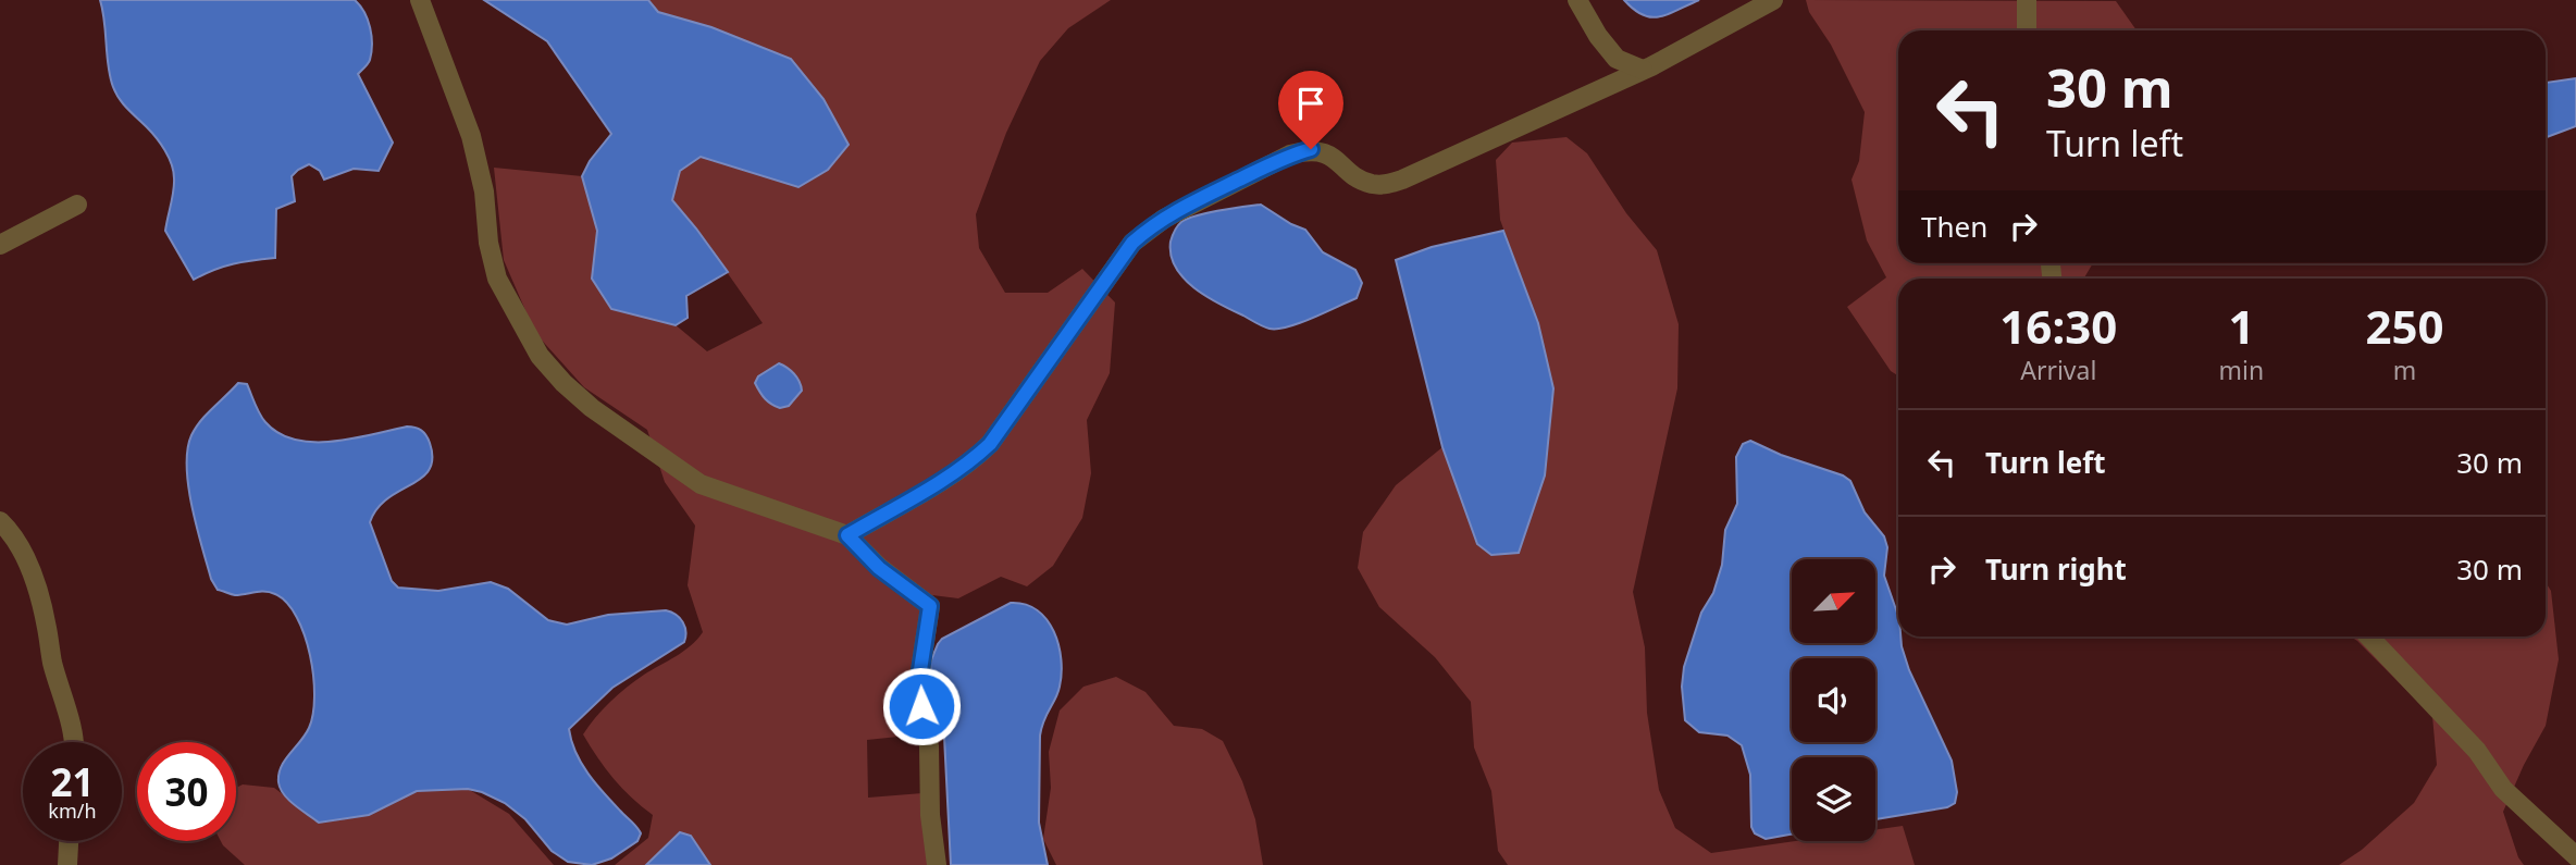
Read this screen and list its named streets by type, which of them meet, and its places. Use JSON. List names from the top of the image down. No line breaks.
{"north":"top right","page":{"turn":["30 m","Turn left"],"then":"Then","eta":["16:30","Arrival","1","min","250","m"],"list":[{"name":"Turn left","value":"30 m"},{"name":"Turn right","value":"30 m"}],"speed":"21 km/h","limit":"30"}}
